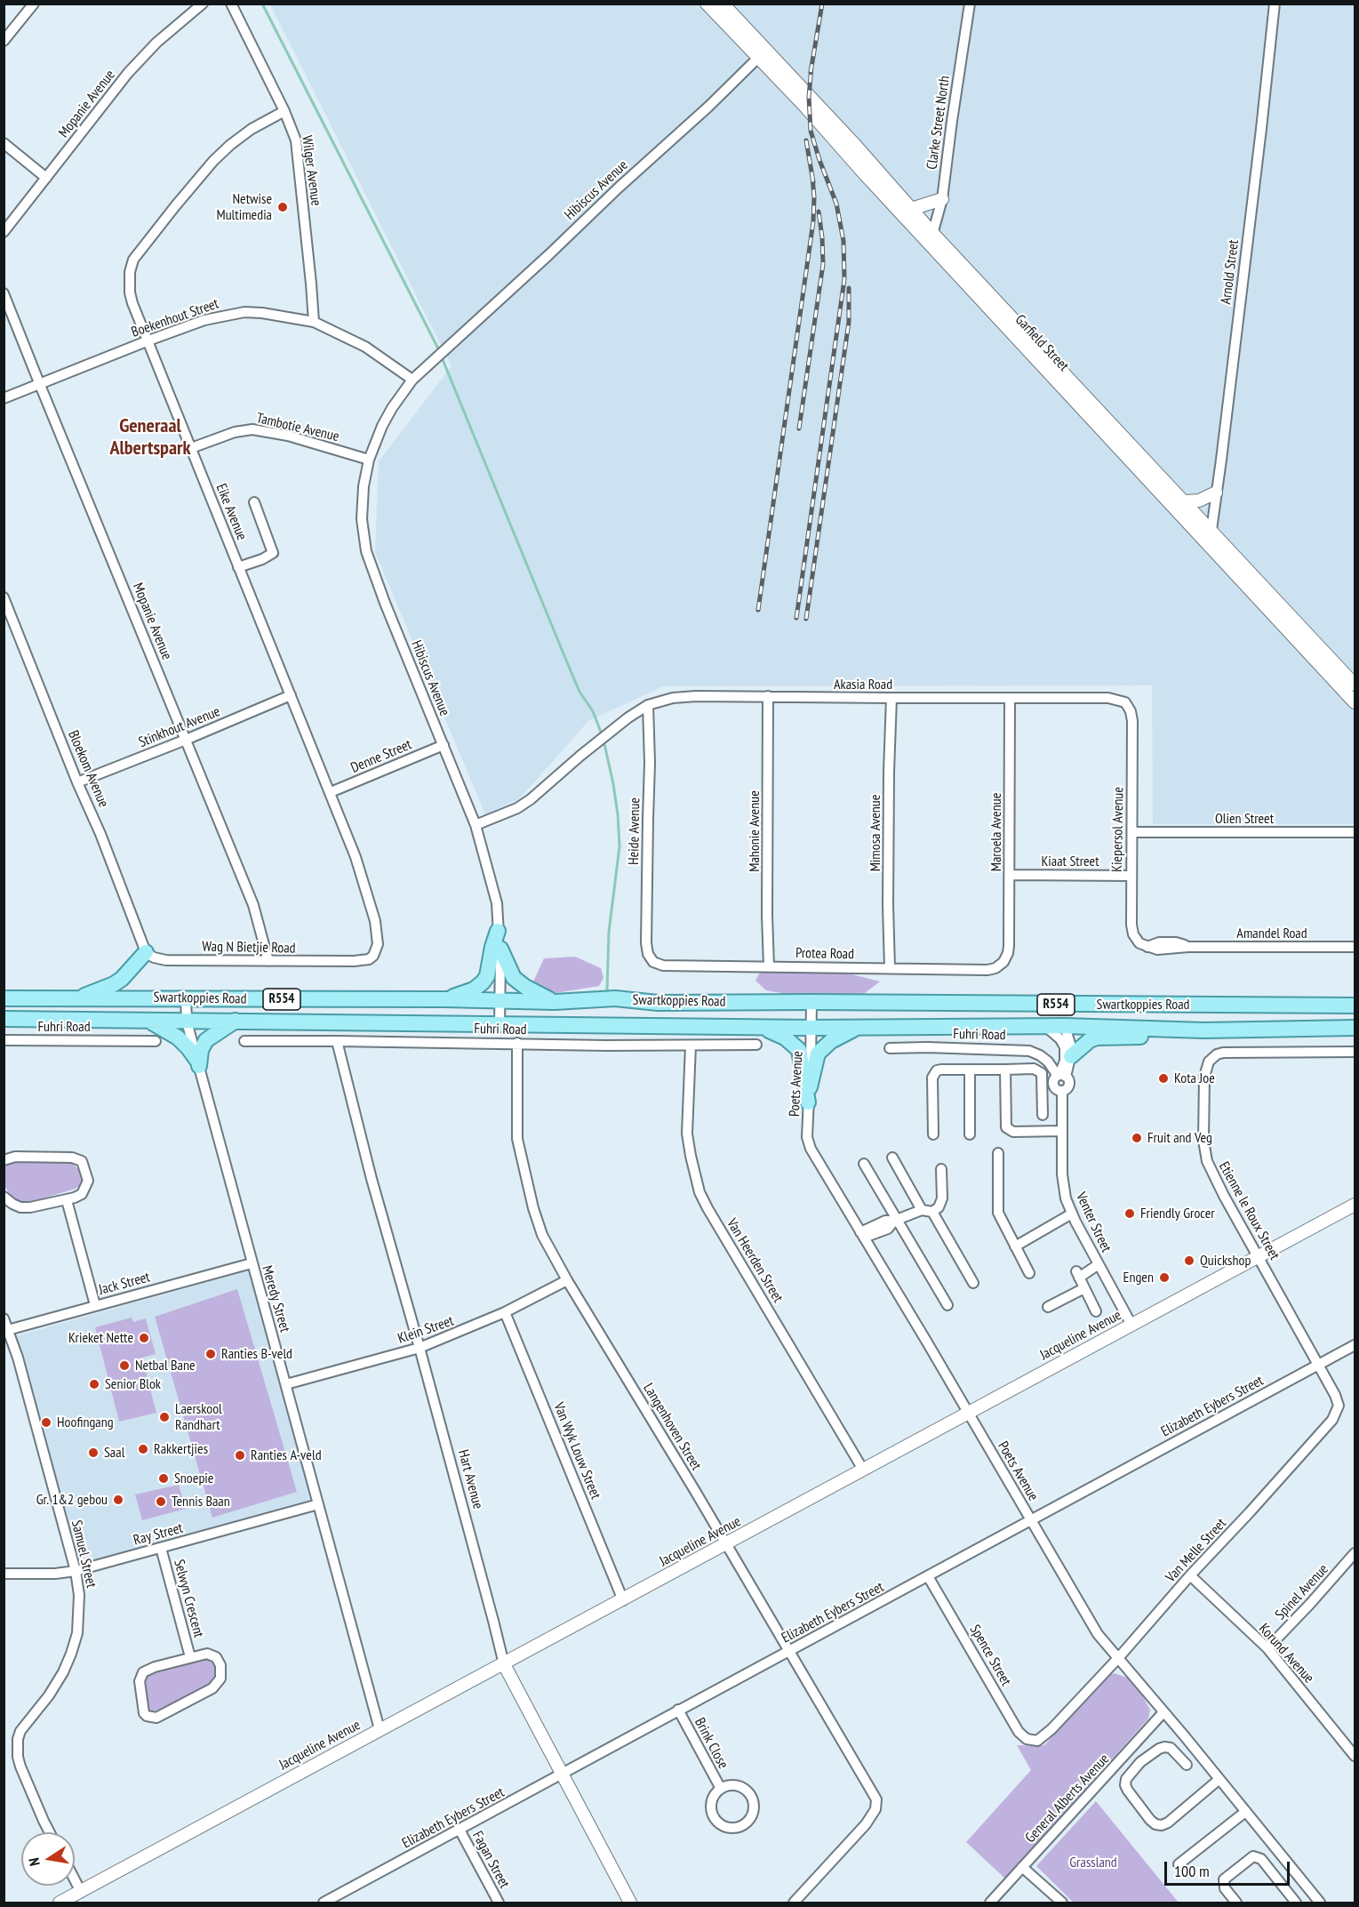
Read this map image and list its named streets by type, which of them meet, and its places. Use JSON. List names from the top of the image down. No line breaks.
{"streets":{"main road":["Swartkoppies Road","R554"],"street":["Mopanie Avenue","Clarke Street North","Wilger Avenue","Hibiscus Avenue","Arnold Street","Boekenhout Street","Garfield Street","Tambotie Avenue","Eike Avenue","Akasia Road","Stinkhout Avenue","Denne Street","Bloekom Avenue","Olien Street","Kiepersol Avenue","Heide Avenue","Mahonie Avenue","Maroela Avenue","Mimosa Avenue","Kiaat Street","Amandel Road","Wag N Bietjie Road","Protea Road","Fuhri Road","Poets Avenue","Etienne le Roux Street","Venter Street","Van Heerden Street","Jack Street","Meredy Street","Klein Street","Jacqueline Avenue","Elizabeth Eybers Street","Langenhoven Street","Van Wyk Louw Street","Hart Avenue","Ray Street","Van Melle Street","Samuel Street","Spinel Avenue","Selwyn Crescent","Korund Avenue","Spence Street","Brink Close","General Alberts Avenue","Fagan Street"]},"crossings":[["Mopanie Avenue","Boekenhout Street"],["Mopanie Avenue","Stinkhout Avenue"],["Mopanie Avenue","Wag N Bietjie Road"],["Clarke Street North","Garfield Street"],["Wilger Avenue","Boekenhout Street"],["Wilger Avenue","Eike Avenue"],["Hibiscus Avenue","Boekenhout Street"],["Hibiscus Avenue","Garfield Street"],["Hibiscus Avenue","Tambotie Avenue"],["Hibiscus Avenue","Akasia Road"],["Hibiscus Avenue","Denne Street"],["Hibiscus Avenue","Swartkoppies Road"],["Arnold Street","Garfield Street"],["Boekenhout Street","Eike Avenue"],["Tambotie Avenue","Eike Avenue"],["Eike Avenue","Stinkhout Avenue"],["Eike Avenue","Denne Street"],["Eike Avenue","Wag N Bietjie Road"],["Akasia Road","Kiepersol Avenue"],["Akasia Road","Heide Avenue"],["Akasia Road","Mahonie Avenue"],["Akasia Road","Maroela Avenue"],["Akasia Road","Mimosa Avenue"],["Stinkhout Avenue","Bloekom Avenue"],["Bloekom Avenue","Wag N Bietjie Road"],["Olien Street","Kiepersol Avenue"],["Kiepersol Avenue","Kiaat Street"],["Kiepersol Avenue","Amandel Road"],["Heide Avenue","Protea Road"],["Mahonie Avenue","Protea Road"],["Maroela Avenue","Kiaat Street"],["Maroela Avenue","Protea Road"],["Mimosa Avenue","Protea Road"],["Swartkoppies Road","Poets Avenue"],["Swartkoppies Road","Meredy Street"],["Fuhri Road","Van Heerden Street"],["Fuhri Road","Langenhoven Street"],["Fuhri Road","Hart Avenue"],["Poets Avenue","Jacqueline Avenue"],["Poets Avenue","Elizabeth Eybers Street"],["Poets Avenue","Van Melle Street"],["Poets Avenue","General Alberts Avenue"],["Etienne le Roux Street","Jacqueline Avenue"],["Etienne le Roux Street","Elizabeth Eybers Street"],["Etienne le Roux Street","Van Melle Street"],["Venter Street","Jacqueline Avenue"],["Van Heerden Street","Jacqueline Avenue"],["Jack Street","Meredy Street"],["Jack Street","Samuel Street"],["Meredy Street","Klein Street"],["Meredy Street","Jacqueline Avenue"],["Meredy Street","Ray Street"],["Klein Street","Langenhoven Street"],["Klein Street","Van Wyk Louw Street"],["Klein Street","Hart Avenue"],["Jacqueline Avenue","Langenhoven Street"],["Jacqueline Avenue","Van Wyk Louw Street"],["Jacqueline Avenue","Hart Avenue"],["Elizabeth Eybers Street","Langenhoven Street"],["Elizabeth Eybers Street","Hart Avenue"],["Elizabeth Eybers Street","Van Melle Street"],["Elizabeth Eybers Street","Spence Street"],["Elizabeth Eybers Street","Brink Close"],["Elizabeth Eybers Street","Fagan Street"],["Ray Street","Samuel Street"],["Ray Street","Selwyn Crescent"],["Van Melle Street","Korund Avenue"],["Van Melle Street","Spence Street"],["Spinel Avenue","Korund Avenue"]],"districts":["Generaal Albertspark"],"parks":["Grassland"],"places":["Netwise Multimedia","Kota Joe","Fruit and Veg","Friendly Grocer","Quickshop","Engen","Krieket Nette","Ranties B-veld","Netbal Bane","Senior Blok","Laerskool Randhart","Hoofingang","Rakkertjies","Saal","Ranties A-veld","Snoepie","Gr. 1&2 gebou","Tennis Baan"],"scale_bar":"100 m","north":"left"}
